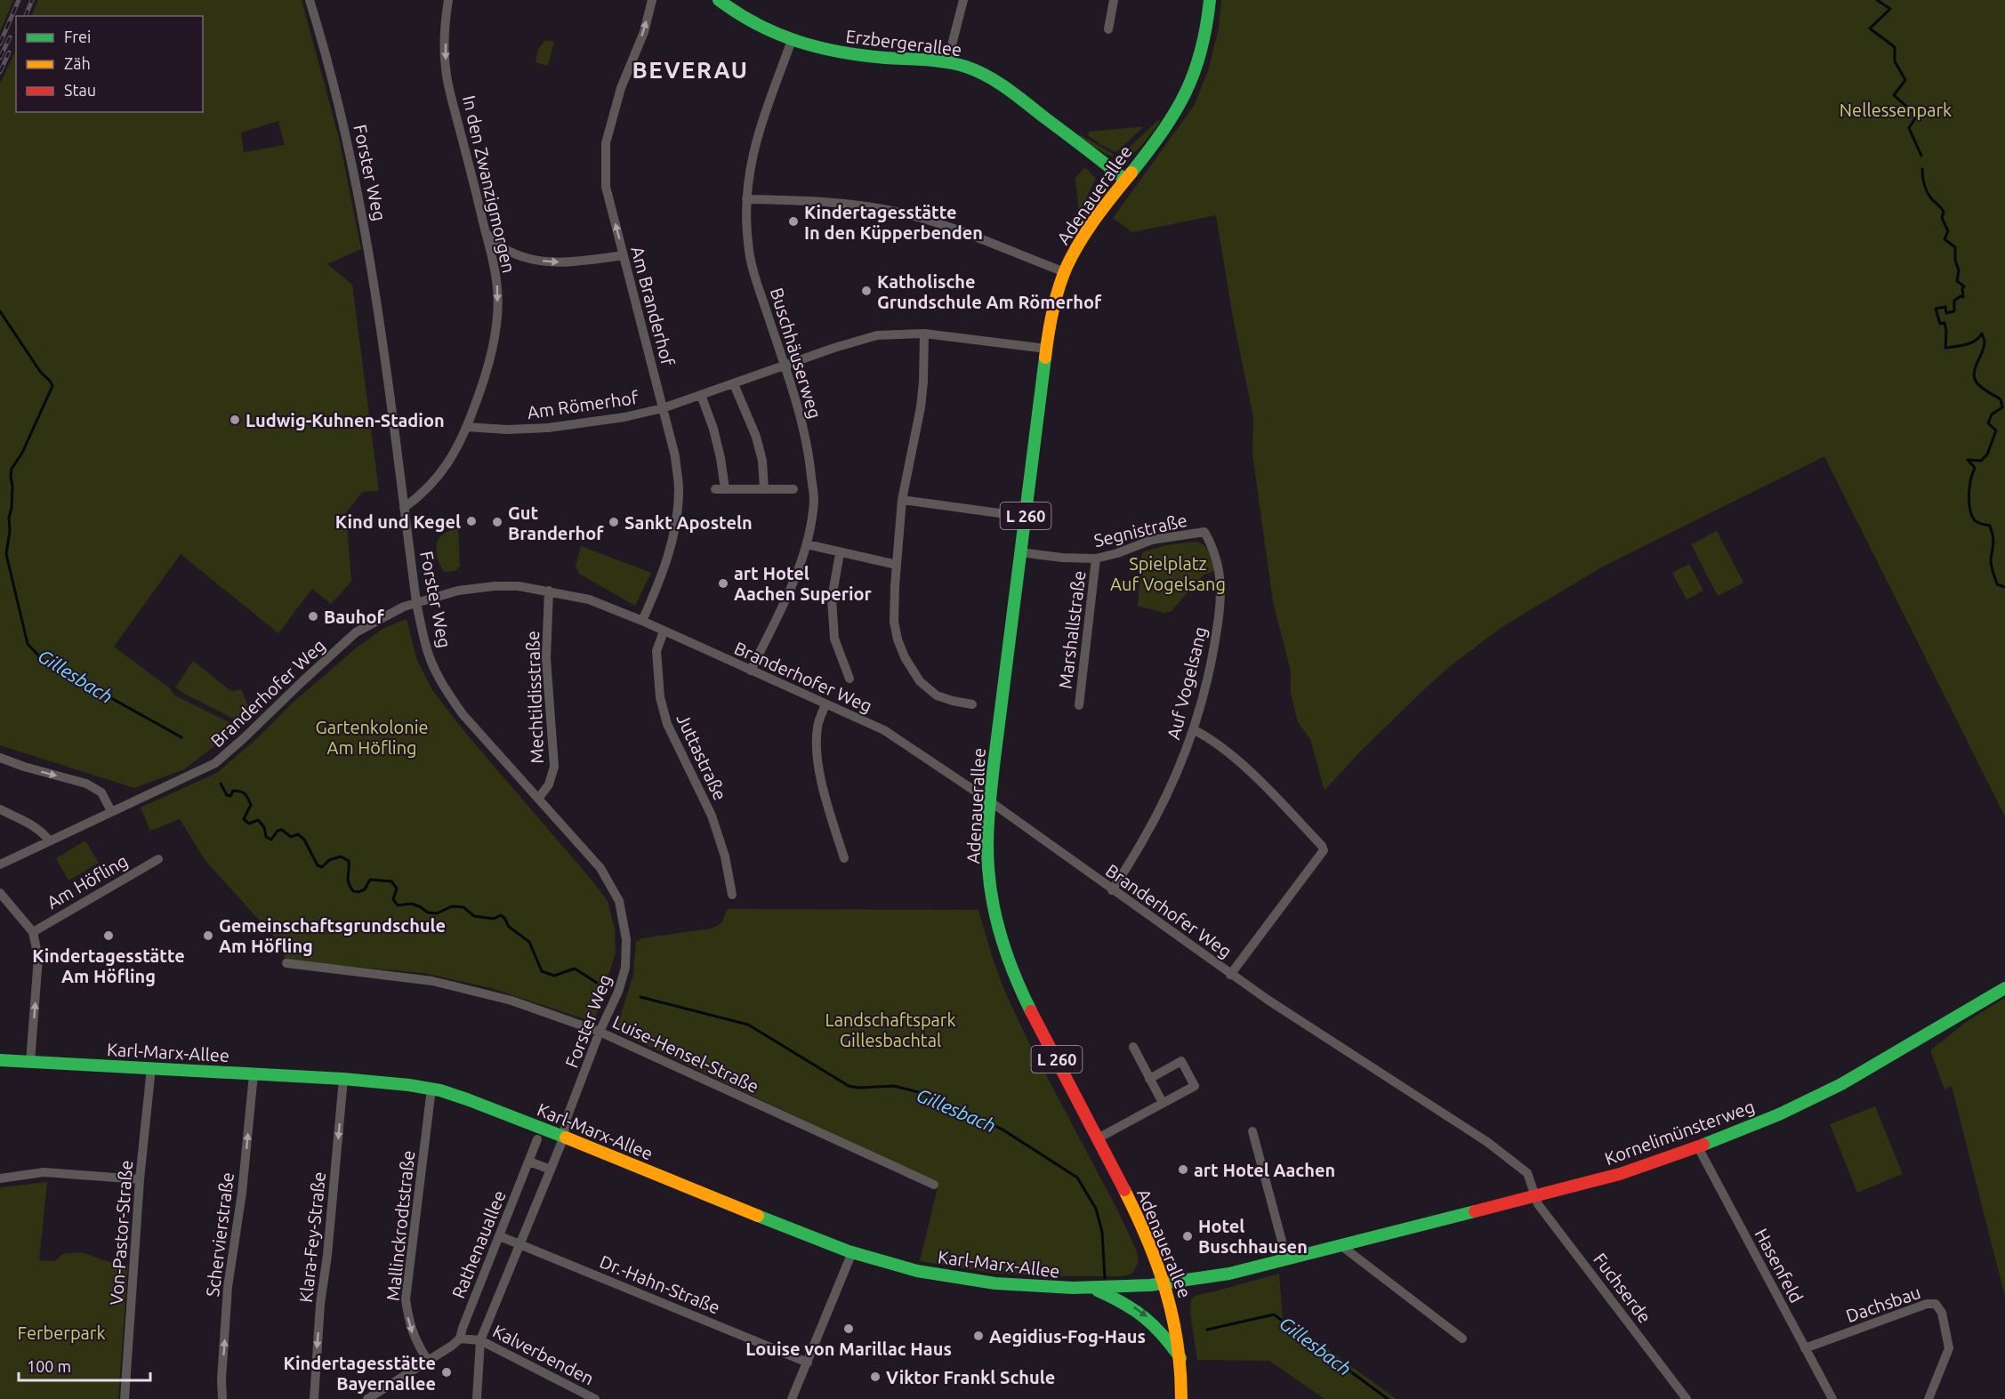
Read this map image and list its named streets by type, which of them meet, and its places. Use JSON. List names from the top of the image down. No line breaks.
{"streets":{"street":["Erzbergerallee","Forster Weg","In den Zwanzigmorgen","Adenauerallee","Am Branderhof","Buschhäuserweg","Am Römerhof","L 260","Segnistraße","Marshallstraße","Branderhofer Weg","Auf Vogelsang","Mechtildisstraße","Juttastraße","Am Höfling","Karl-Marx-Allee","Luise-Hensel-Straße","Kornelimünsterweg","Mallinckrodtstraße","Von-Pastor-Straße","Schervierstraße","Klara-Fey-Straße","Rathenauallee","Hasenfeld","Dr.-Hahn-Straße","Fuchserde","Dachsbau","Kalverbenden"]},"crossings":[["Erzbergerallee","Adenauerallee"],["Erzbergerallee","Buschhäuserweg"],["Forster Weg","In den Zwanzigmorgen"],["Forster Weg","Branderhofer Weg"],["Forster Weg","Mechtildisstraße"],["Forster Weg","Karl-Marx-Allee"],["Forster Weg","Luise-Hensel-Straße"],["In den Zwanzigmorgen","Am Römerhof"],["Adenauerallee","Am Römerhof"],["Adenauerallee","Segnistraße"],["Adenauerallee","Branderhofer Weg"],["Adenauerallee","Karl-Marx-Allee"],["Adenauerallee","Kornelimünsterweg"],["Am Branderhof","Am Römerhof"],["Am Branderhof","Branderhofer Weg"],["Buschhäuserweg","Am Römerhof"],["Buschhäuserweg","Branderhofer Weg"],["Segnistraße","Marshallstraße"],["Segnistraße","Auf Vogelsang"],["Branderhofer Weg","Auf Vogelsang"],["Branderhofer Weg","Mechtildisstraße"],["Branderhofer Weg","Juttastraße"],["Branderhofer Weg","Kornelimünsterweg"],["Branderhofer Weg","Fuchserde"],["Karl-Marx-Allee","Kornelimünsterweg"],["Karl-Marx-Allee","Mallinckrodtstraße"],["Karl-Marx-Allee","Von-Pastor-Straße"],["Karl-Marx-Allee","Schervierstraße"],["Karl-Marx-Allee","Klara-Fey-Straße"],["Kornelimünsterweg","Hasenfeld"],["Kornelimünsterweg","Fuchserde"],["Rathenauallee","Dr.-Hahn-Straße"],["Rathenauallee","Kalverbenden"],["Hasenfeld","Dachsbau"]],"one_way":["In den Zwanzigmorgen","Am Branderhof","Mallinckrodtstraße","Schervierstraße","Klara-Fey-Straße"],"districts":["BEVERAU"],"water":["Gillesbach"],"parks":["Nellessenpark","Spielplatz Auf Vogelsang","Gartenkolonie Am Höfling","Landschaftspark Gillesbachtal","Ferberpark"],"places":["Kindertagesstätte In den Küpperbenden","Katholische Grundschule Am Römerhof","Ludwig-Kuhnen-Stadion","Kind und Kegel","Gut Branderhof","Sankt Aposteln","art Hotel Aachen Superior","Bauhof","Kindertagesstätte Am Höfling","Gemeinschaftsgrundschule Am Höfling","art Hotel Aachen","Hotel Buschhausen","Louise von Marillac Haus","Aegidius-Fog-Haus","Kindertagesstätte Bayernallee","Viktor Frankl Schule"],"legend":["Frei","Zäh","Stau"],"scale_bar":"100 m"}
